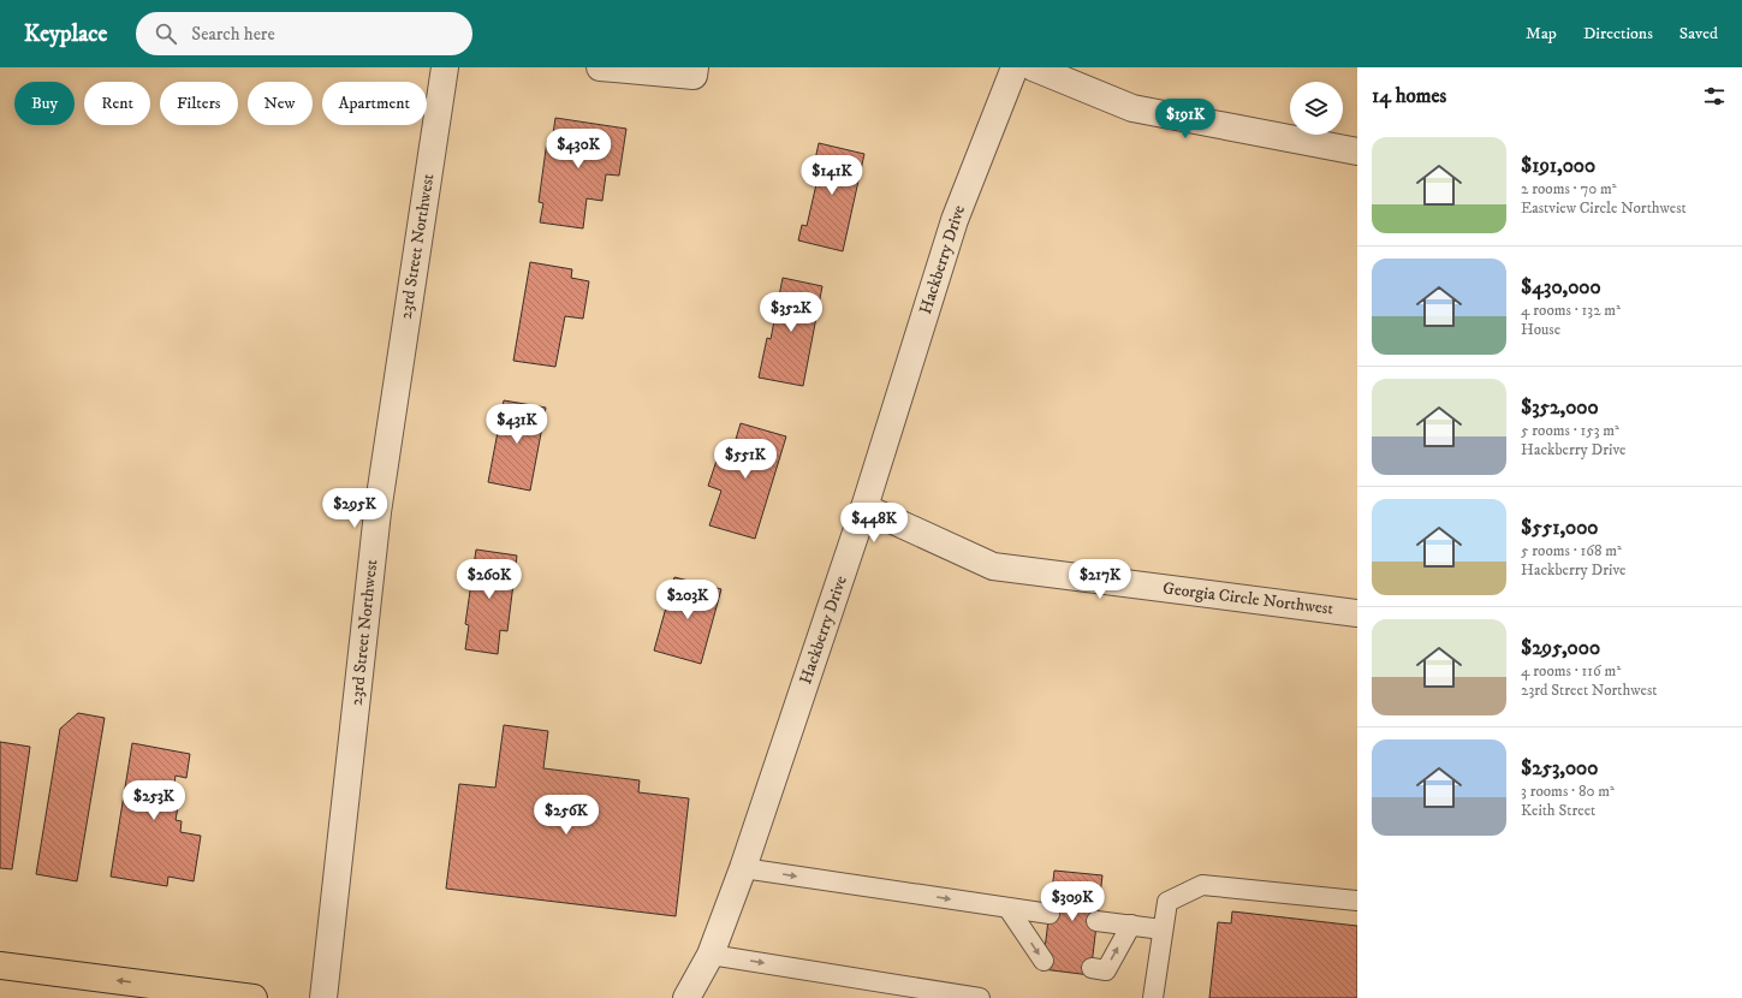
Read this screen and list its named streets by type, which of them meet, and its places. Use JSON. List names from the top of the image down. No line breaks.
{"streets":{"street":["23rd Street Northwest","Hackberry Drive","Georgia Circle Northwest"]},"crossings":[["Hackberry Drive","Georgia Circle Northwest"]],"page":{"header":"Keyplace","search":"Search here","nav":["Map","Directions","Saved"],"heading":"14 homes","chip":["Buy","Rent","Filters","New","Apartment"],"price":["$191K","$430K","$141K","$352K","$431K","$551K","$295K","$448K","$260K","$217K","$203K","$253K","$256K","$309K"],"list":[{"name":"$191,000","note":"2 rooms · 70 m² · Eastview Circle Northwest"},{"name":"$430,000","note":"4 rooms · 132 m² · House"},{"name":"$352,000","note":"5 rooms · 153 m² · Hackberry Drive"},{"name":"$551,000","note":"5 rooms · 168 m² · Hackberry Drive"},{"name":"$295,000","note":"4 rooms · 116 m² · 23rd Street Northwest"},{"name":"$253,000","note":"3 rooms · 80 m² · Keith Street"}]}}
